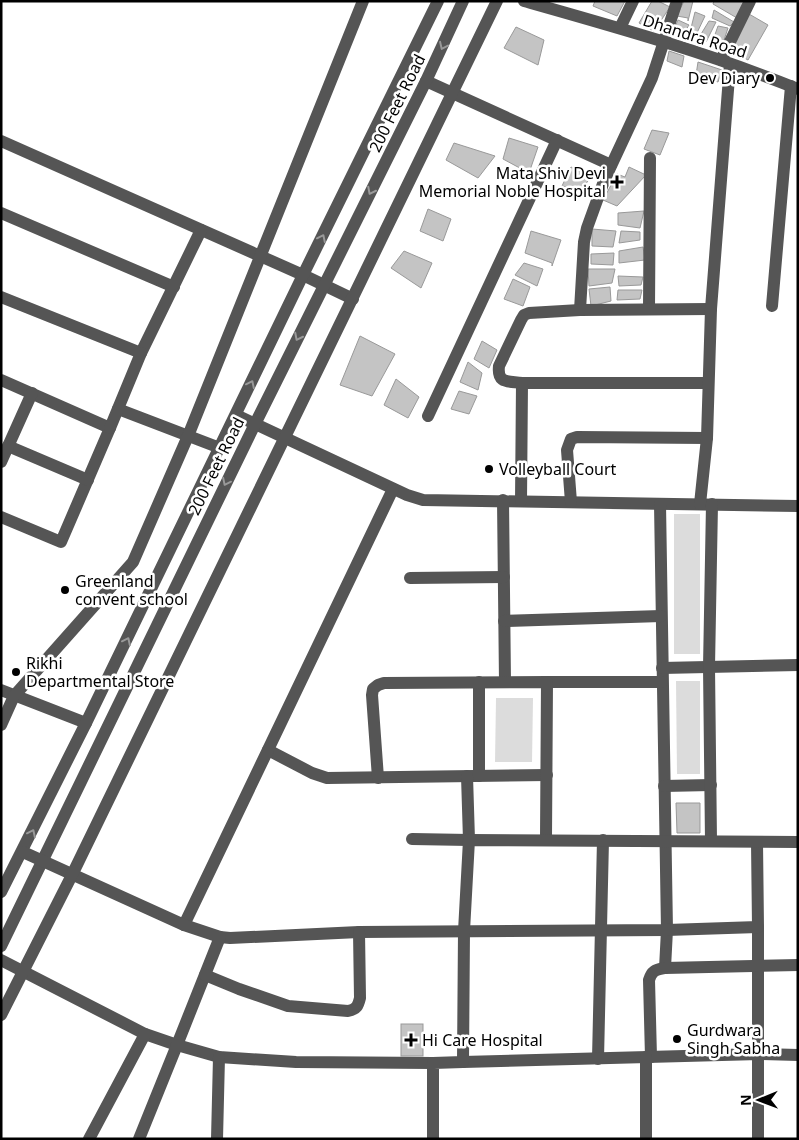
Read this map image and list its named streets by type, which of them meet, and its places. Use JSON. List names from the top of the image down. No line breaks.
{"streets":{"street":["Dhandra Road","200 Feet Road"]},"places":{"other":["Dev Diary","Volleyball Court","Greenland convent school","Rikhi Departmental Store","Gurdwara Singh Sabha"],"health":["Mata Shiv Devi Memorial Noble Hospital","Hi Care Hospital"]},"north":"left"}
